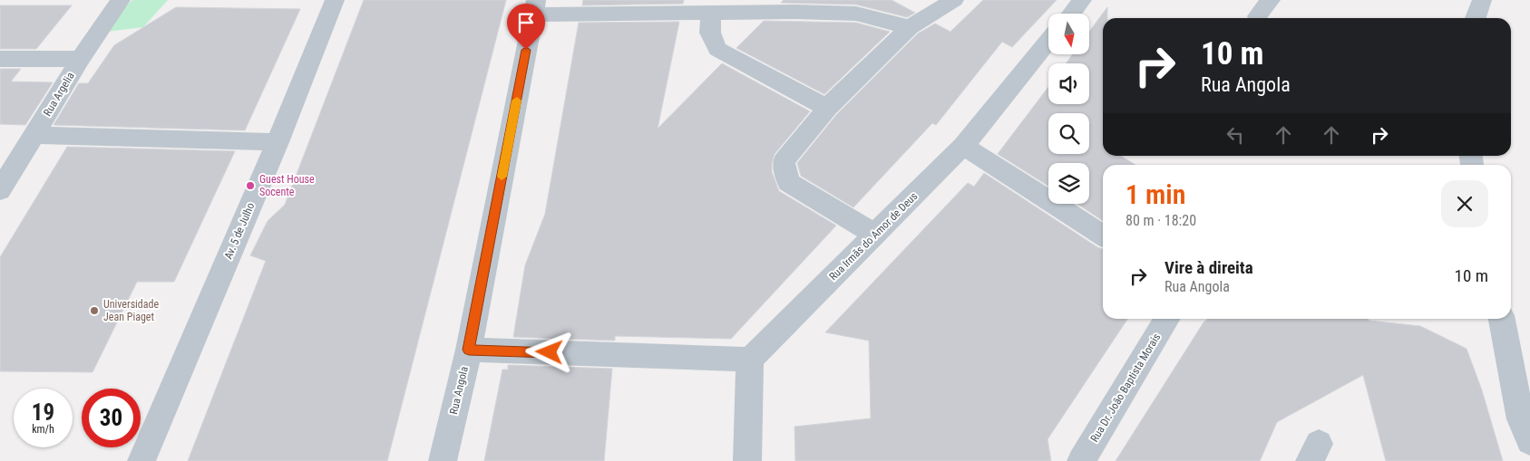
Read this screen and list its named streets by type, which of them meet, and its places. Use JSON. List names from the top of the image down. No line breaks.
{"streets":{"street":["Rua Argelia","Av. 5 de Julho","Rua Irmãs do Amor de Deus","Rua Dr. João Baptista Morais","Rua Angola"]},"places":["Guest House Socente","Universidade Jean Piaget"],"north":"bottom","page":{"turn":["10 m","Rua Angola"],"heading":["1 min","80 m · 18:20"],"list":[{"name":"Vire à direita","note":"Rua Angola","value":"10 m"}],"speed":"19 km/h","limit":"30"}}
